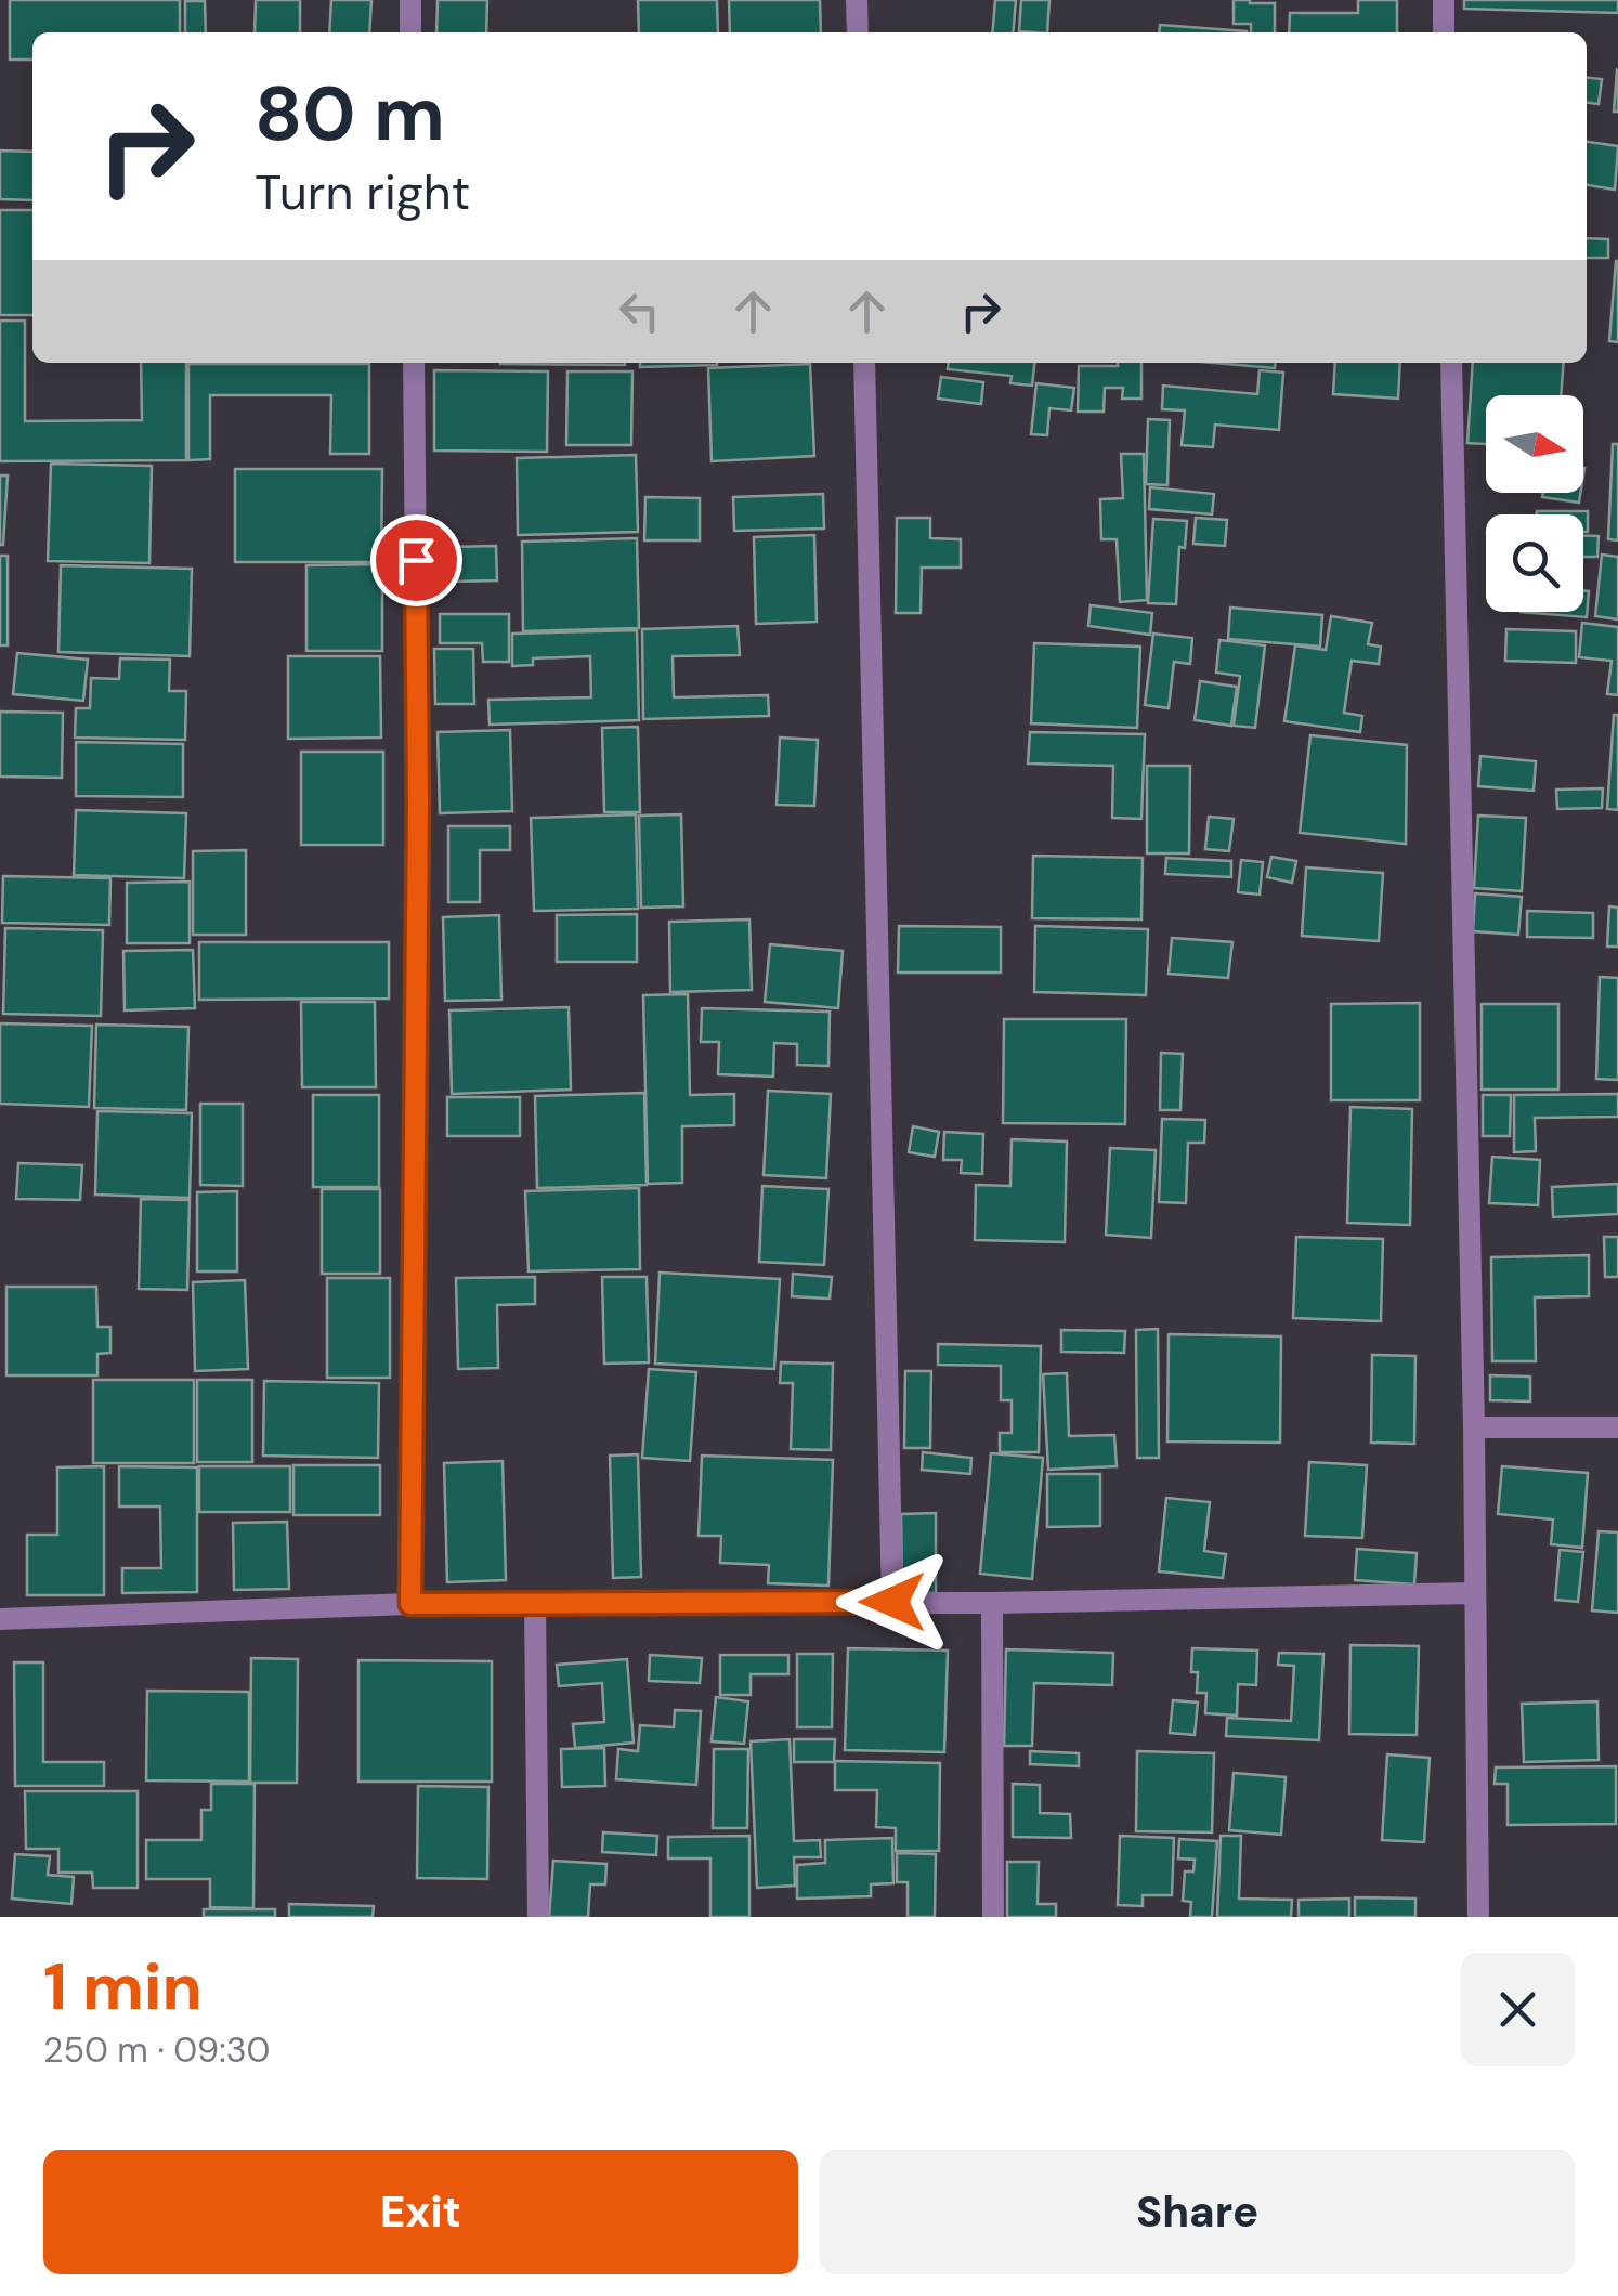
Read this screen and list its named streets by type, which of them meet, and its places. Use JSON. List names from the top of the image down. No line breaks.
{"north":"right","page":{"turn":["80 m","Turn right"],"heading":["1 min","250 m · 09:30"],"buttons":["Exit","Share"]}}
